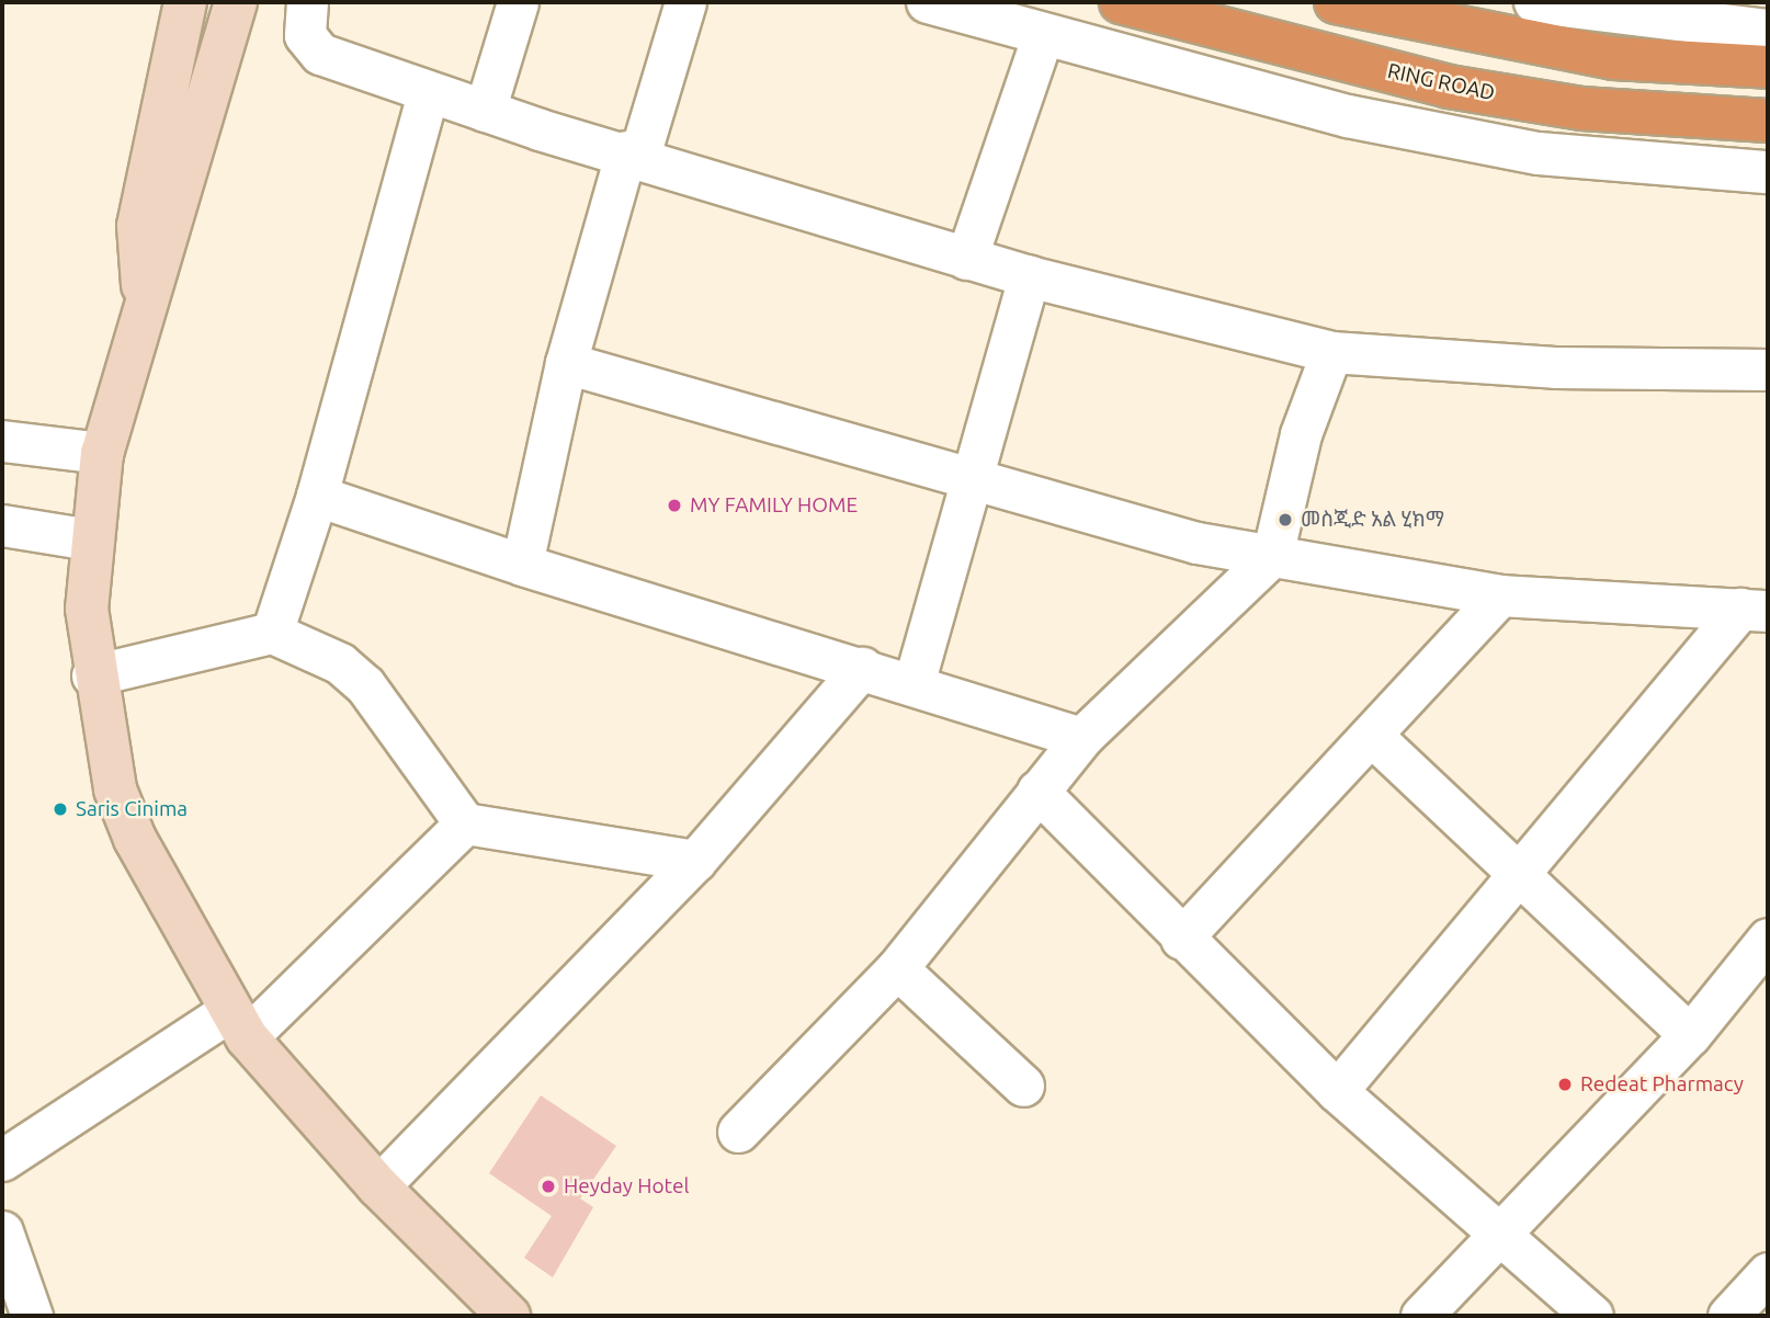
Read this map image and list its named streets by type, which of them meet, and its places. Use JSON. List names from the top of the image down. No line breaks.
{"streets":{"highway":["RING ROAD"]},"places":["MY FAMILY HOME","መስጂድ አል ሂክማ","Saris Cinima","Redeat Pharmacy","Heyday Hotel"]}
